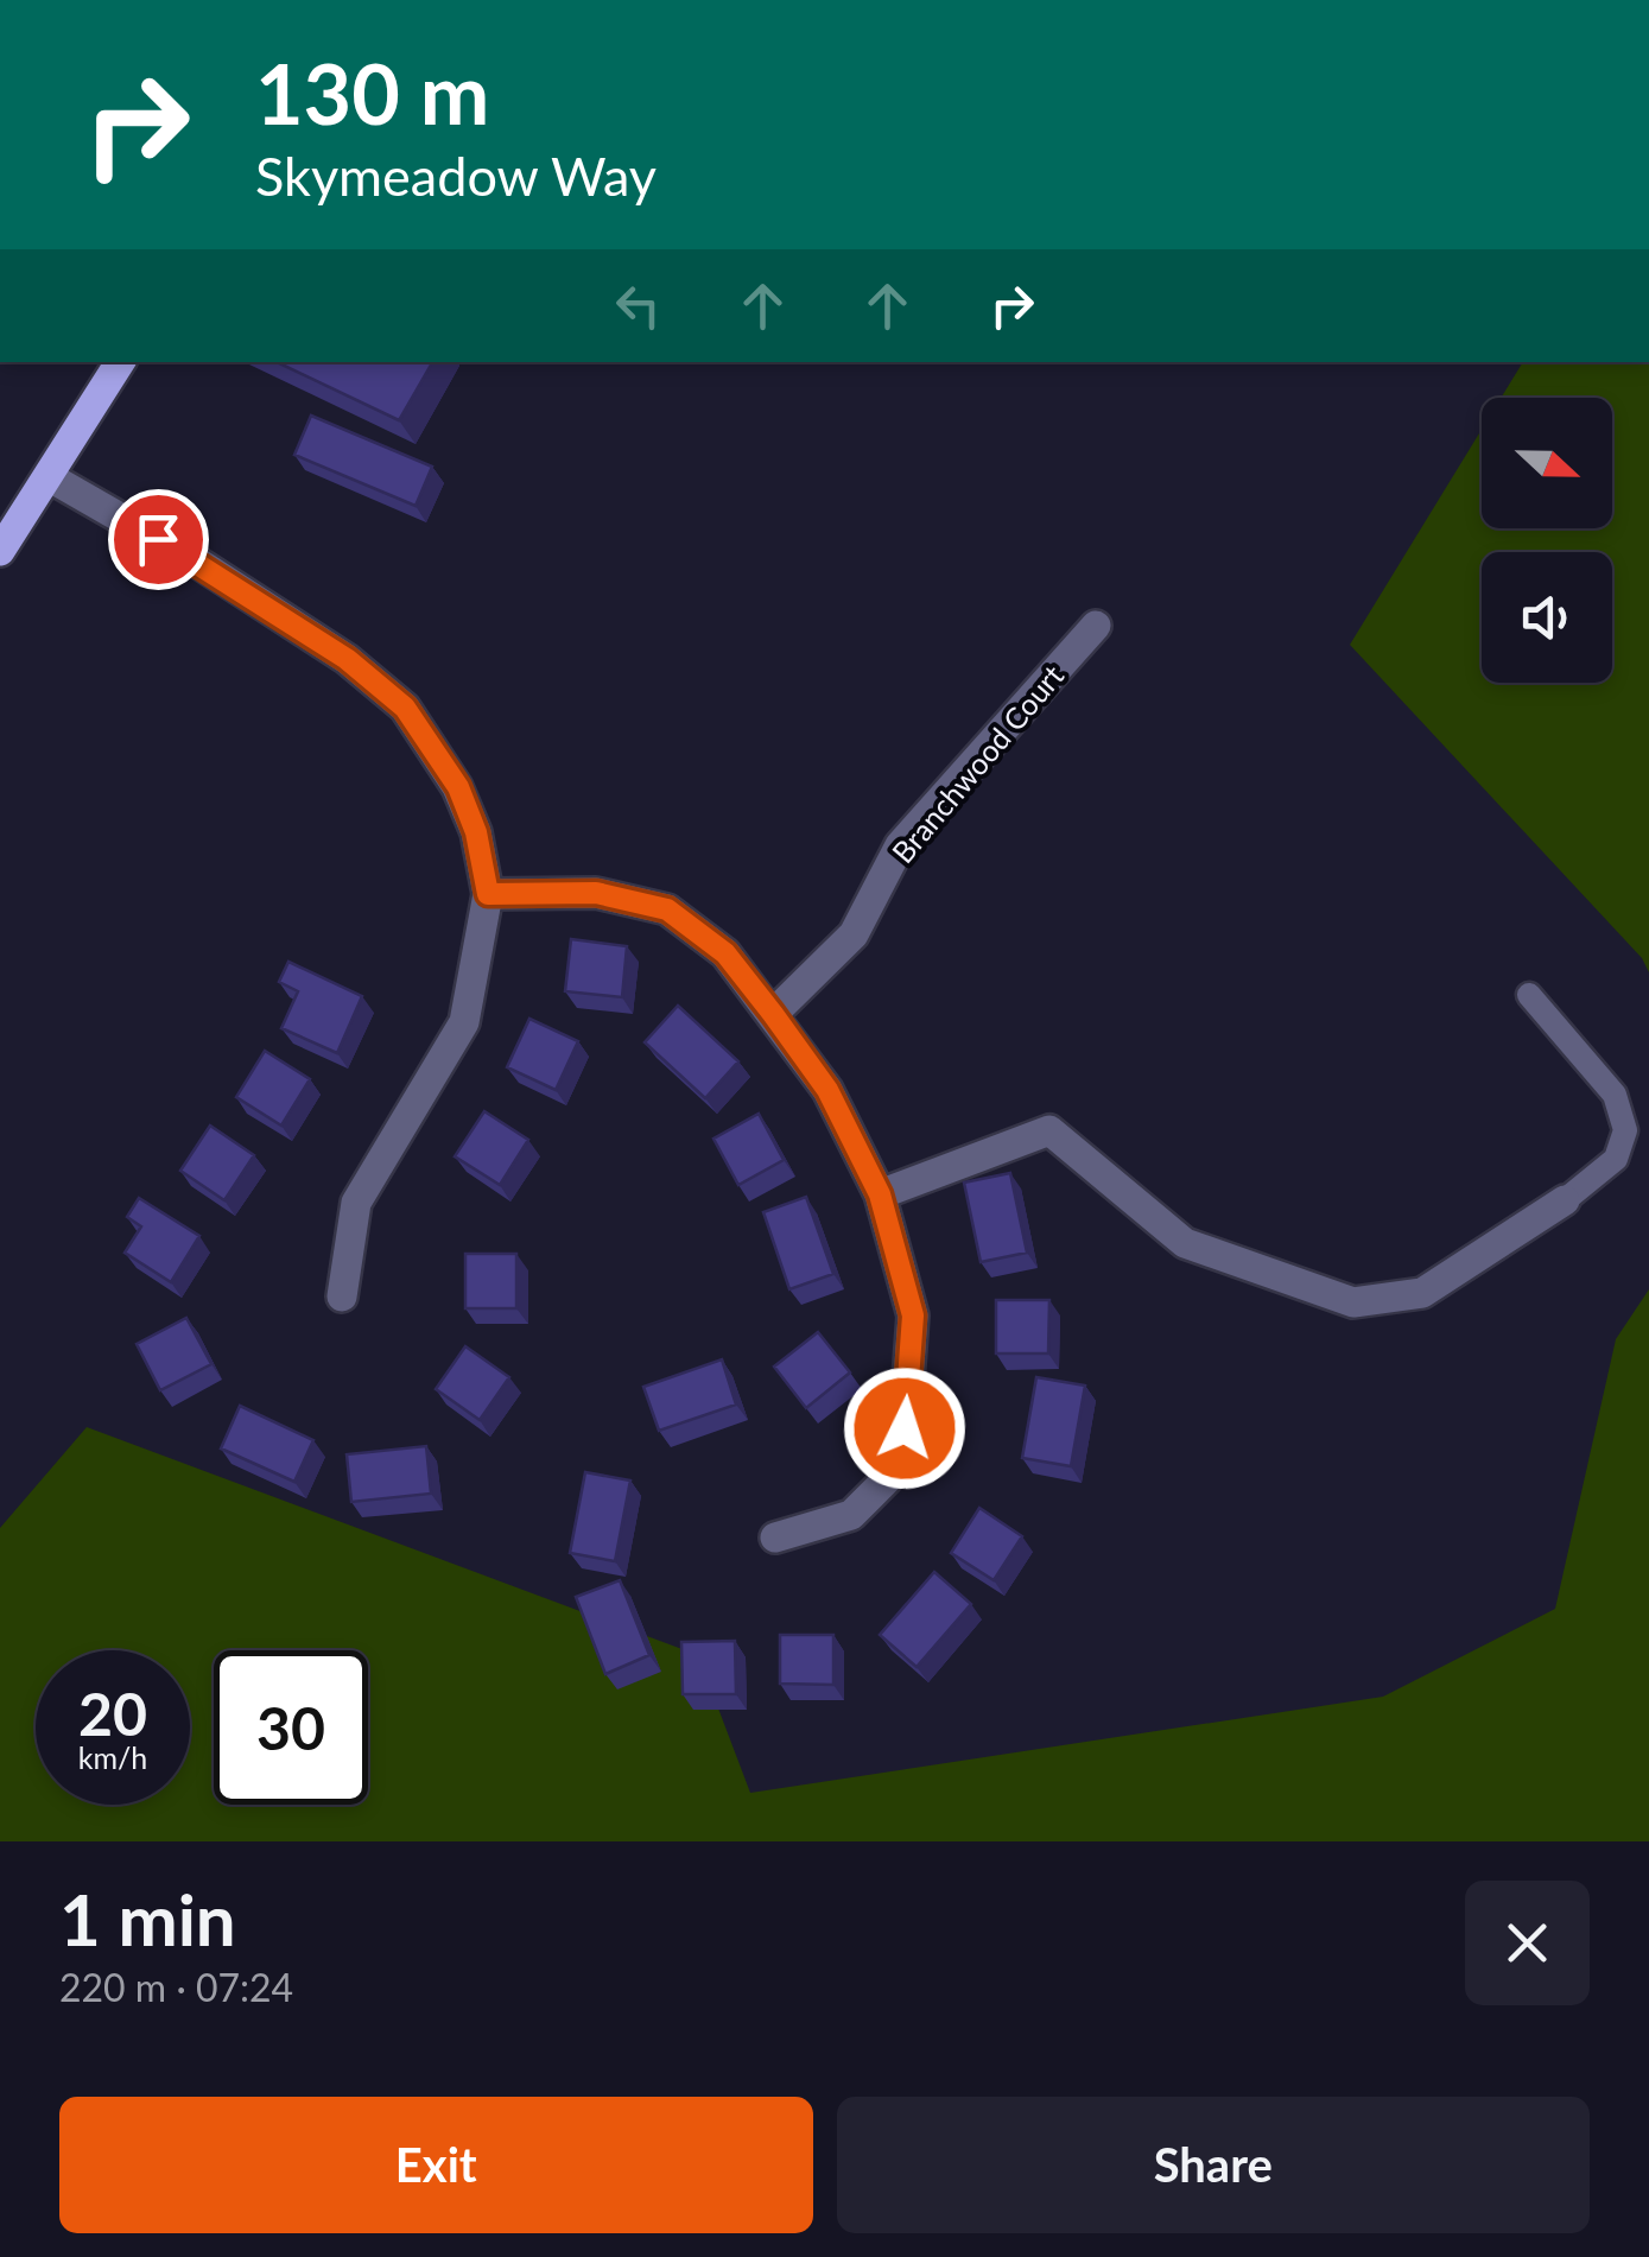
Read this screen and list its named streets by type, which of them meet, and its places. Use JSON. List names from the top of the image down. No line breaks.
{"streets":{"street":["Branchwood Court"]},"north":"right","page":{"turn":["130 m","Skymeadow Way"],"speed":"20 km/h","limit":"30","heading":["1 min","220 m · 07:24"],"buttons":["Exit","Share"]}}
